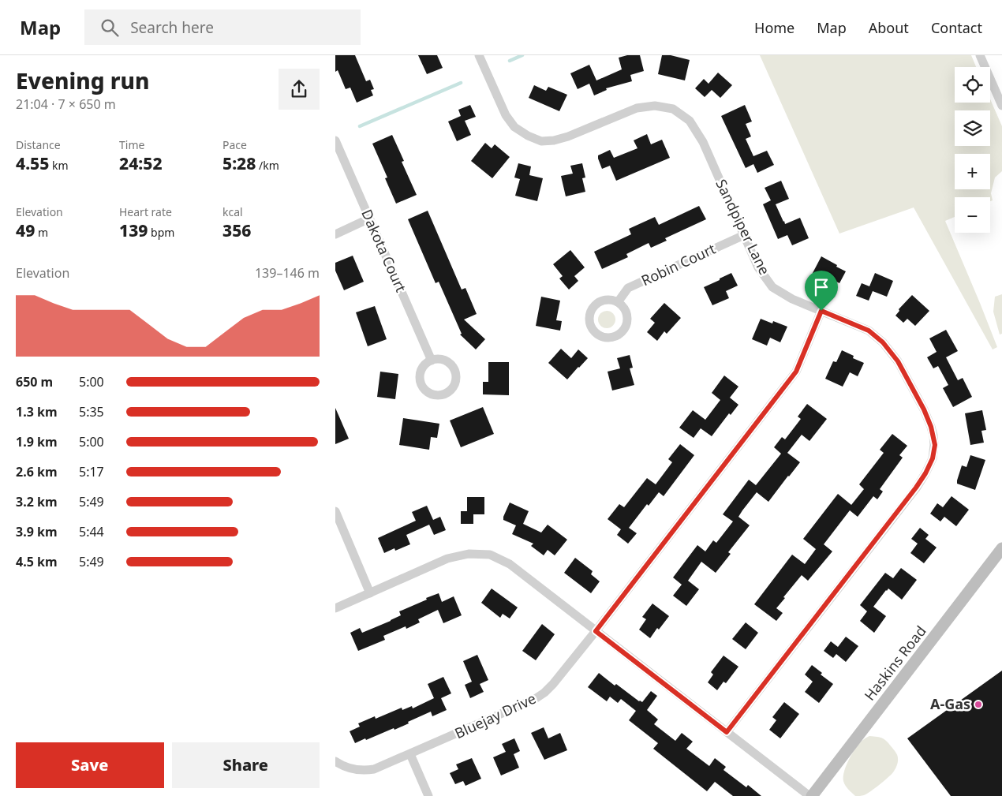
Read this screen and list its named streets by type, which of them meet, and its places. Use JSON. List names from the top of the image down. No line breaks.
{"streets":{"main road":["Haskins Road"],"street":["Sandpiper Lane","Dakota Court","Robin Court","Bluejay Drive"]},"crossings":[["Sandpiper Lane","Robin Court"],["Sandpiper Lane","Bluejay Drive"]],"places":["A-Gas"],"page":{"header":"Map","search":"Search here","nav":["Home","Map","About","Contact"],"heading":["Evening run","21:04 · 7 × 650 m"],"map_buttons":["+","−"],"stats":[["Distance","4.55 km"],["Time","24:52"],["Pace","5:28 /km"],["Elevation","49 m"],["Heart rate","139 bpm"],["kcal","356"]],"chart":["Elevation","139–146 m"],"list":[{"name":"650 m","note":"5:00"},{"name":"1.3 km","note":"5:35"},{"name":"1.9 km","note":"5:00"},{"name":"2.6 km","note":"5:17"},{"name":"3.2 km","note":"5:49"},{"name":"3.9 km","note":"5:44"},{"name":"4.5 km","note":"5:49"}],"buttons":["Save","Share"]}}
